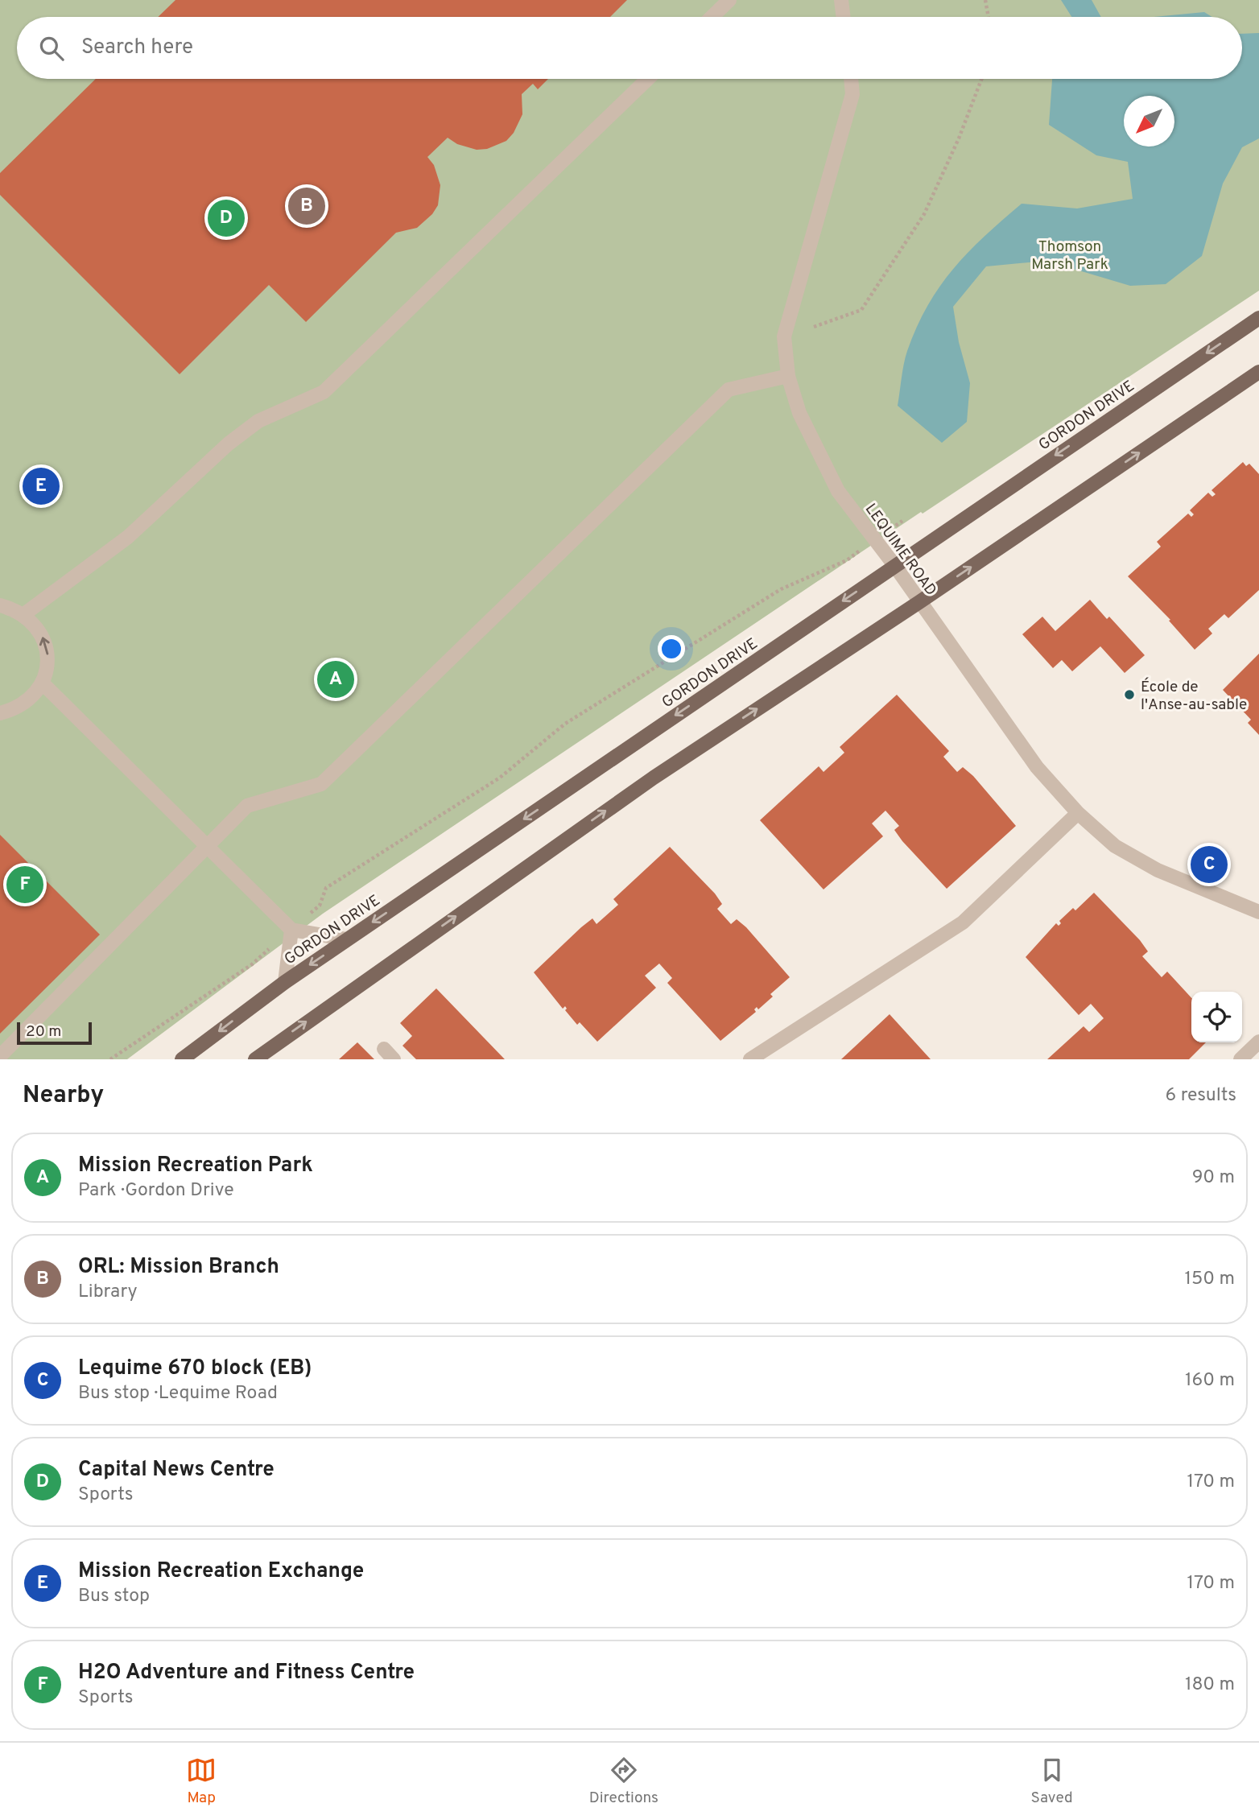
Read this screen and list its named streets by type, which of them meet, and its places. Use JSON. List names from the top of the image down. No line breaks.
{"streets":{"main road":["GORDON DRIVE"],"street":["LEQUIME ROAD"]},"crossings":[["GORDON DRIVE","LEQUIME ROAD"]],"parks":["Thomson Marsh Park"],"places":["École de l'Anse-au-sable"],"scale_bar":"20 m","north":"bottom left","page":{"search":"Search here","pins":["B","D","E","A","C","F"],"scale":"20 m","heading":["Nearby","6 results"],"list":[{"mark":"A","name":"Mission Recreation Park","note":"Park · Gordon Drive","value":"90 m"},{"mark":"B","name":"ORL: Mission Branch","note":"Library","value":"150 m"},{"mark":"C","name":"Lequime 670 block (EB)","note":"Bus stop · Lequime Road","value":"160 m"},{"mark":"D","name":"Capital News Centre","note":"Sports","value":"170 m"},{"mark":"E","name":"Mission Recreation Exchange","note":"Bus stop","value":"170 m"},{"mark":"F","name":"H2O Adventure and Fitness Centre","note":"Sports","value":"180 m"}],"nav":["Map","Directions","Saved"]}}
